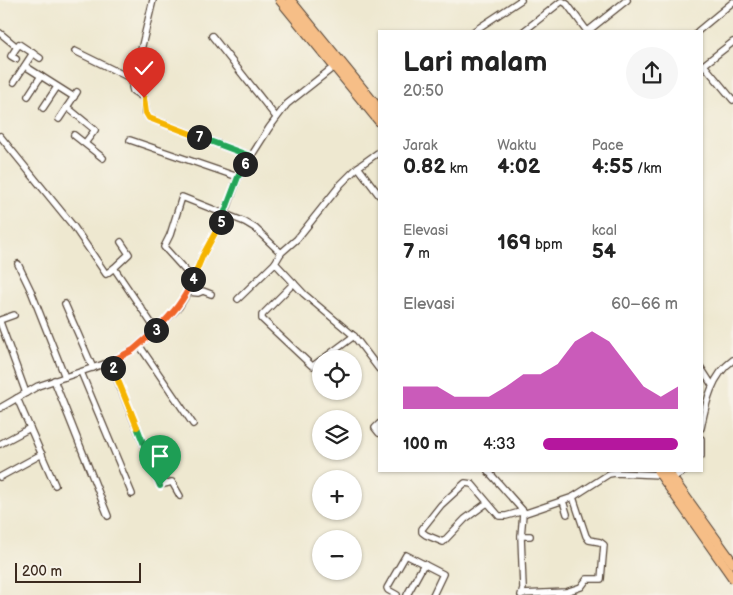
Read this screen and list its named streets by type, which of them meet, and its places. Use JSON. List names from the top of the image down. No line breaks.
{"scale_bar":"200 m","page":{"heading":["Lari malam","20:50"],"stats":[["Jarak","0.82 km"],["Waktu","4:02"],["Pace","4:55 /km"],["Elevasi","7 m"],["169 bpm"],["kcal","54"]],"pins":["7","6","5","4","3","2"],"chart":["Elevasi","60–66 m"],"map_buttons":["+","−"],"list":[{"name":"100 m","note":"4:33"}],"scale":"200 m"}}
